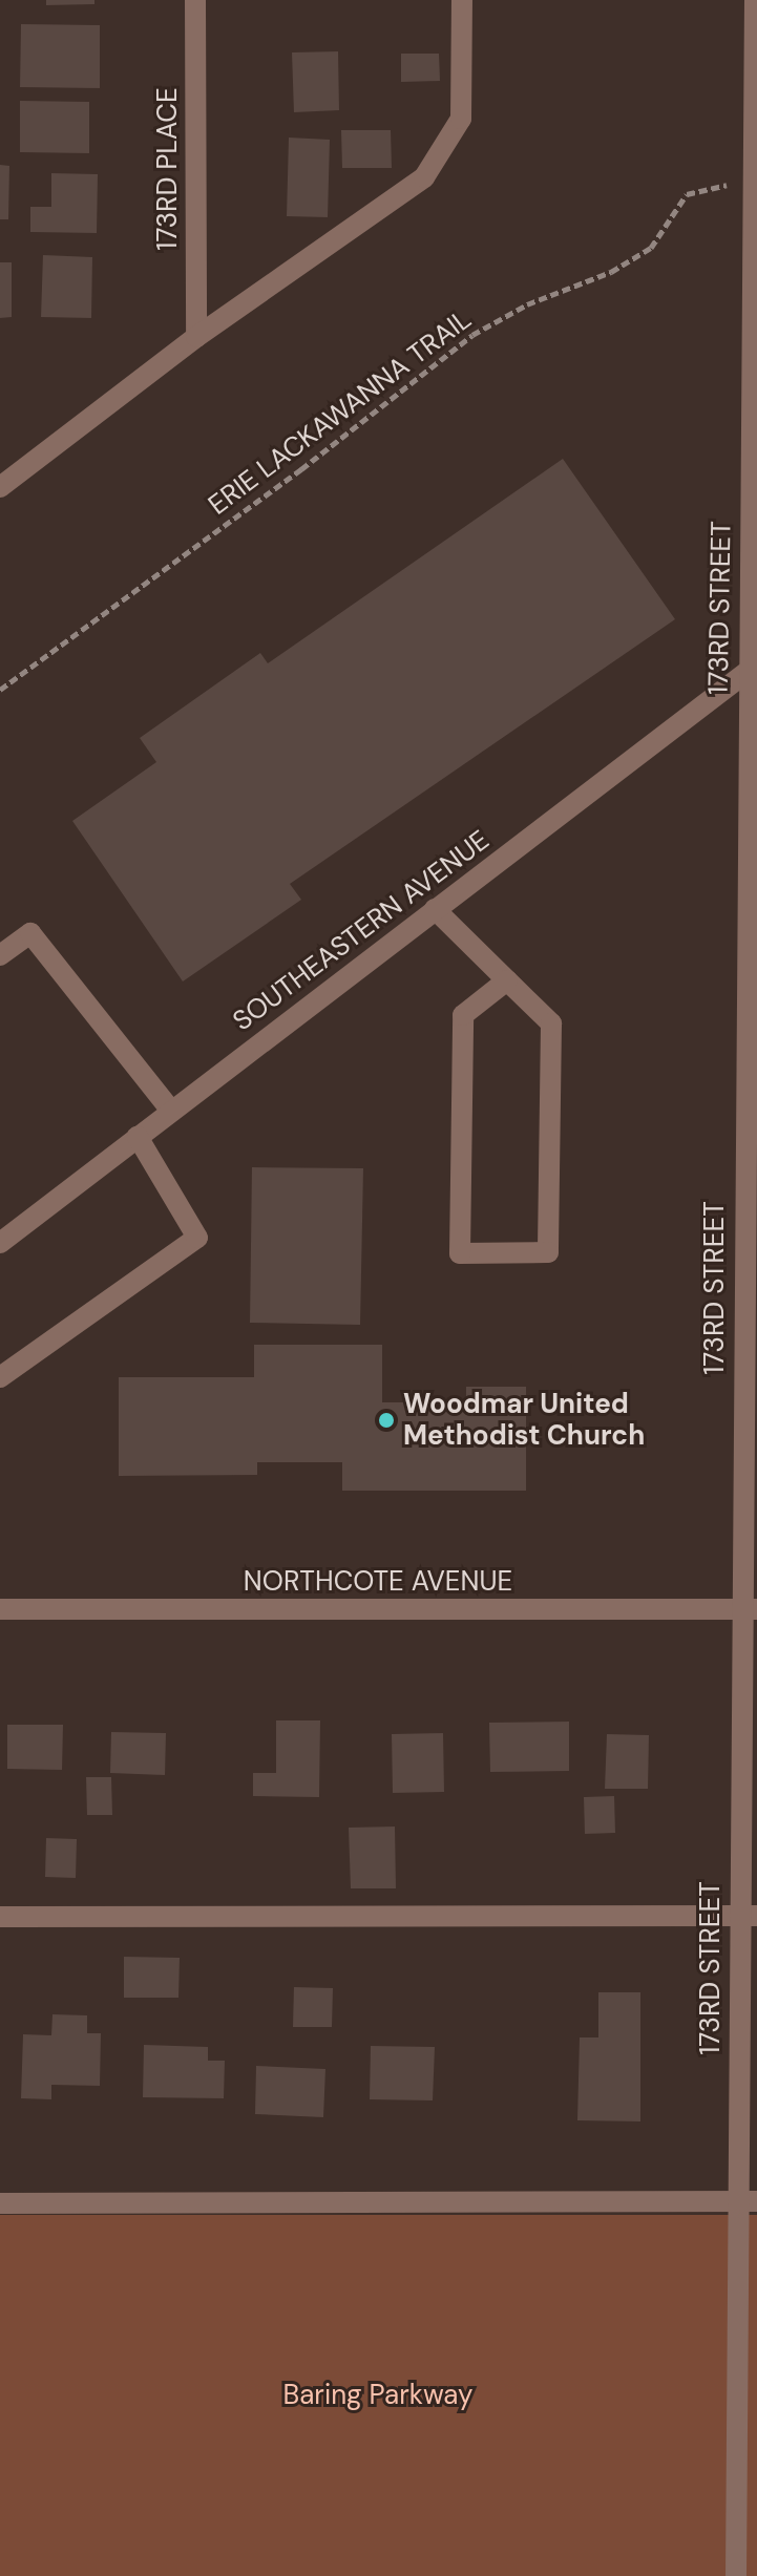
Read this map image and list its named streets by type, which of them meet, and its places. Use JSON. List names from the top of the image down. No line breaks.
{"streets":{"street":["173RD PLACE","173RD STREET","SOUTHEASTERN AVENUE","NORTHCOTE AVENUE"],"path":["ERIE LACKAWANNA TRAIL"]},"crossings":[["ERIE LACKAWANNA TRAIL","173RD STREET"],["173RD STREET","SOUTHEASTERN AVENUE"],["173RD STREET","NORTHCOTE AVENUE"]],"parks":["Baring Parkway"],"places":["Woodmar United Methodist Church"]}
